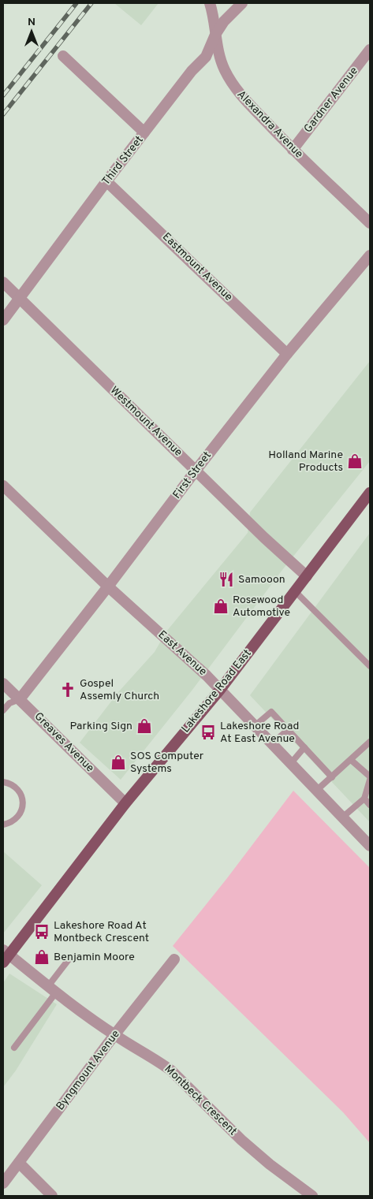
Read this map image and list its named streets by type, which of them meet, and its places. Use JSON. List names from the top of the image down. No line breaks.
{"streets":{"main road":["Lakeshore Road East"],"street":["Gardner Avenue","Alexandra Avenue","Third Street","Eastmount Avenue","Westmount Avenue","First Street","East Avenue","Greaves Avenue","Byngmount Avenue","Montbeck Crescent"]},"crossings":[["Gardner Avenue","Alexandra Avenue"],["Alexandra Avenue","Third Street"],["Third Street","Eastmount Avenue"],["Third Street","Westmount Avenue"],["Eastmount Avenue","First Street"],["Westmount Avenue","First Street"],["Westmount Avenue","Lakeshore Road East"],["First Street","East Avenue"],["First Street","Greaves Avenue"],["East Avenue","Lakeshore Road East"],["Lakeshore Road East","Greaves Avenue"],["Lakeshore Road East","Montbeck Crescent"],["Byngmount Avenue","Montbeck Crescent"]],"places":{"shop":["Holland Marine Products","Rosewood Automotive","Parking Sign","SOS Computer Systems","Benjamin Moore"],"restaurant":["Samooon"],"church":["Gospel Assemly Church"],"bus stop":["Lakeshore Road At East Avenue","Lakeshore Road At Montbeck Crescent"]},"north":"top"}
